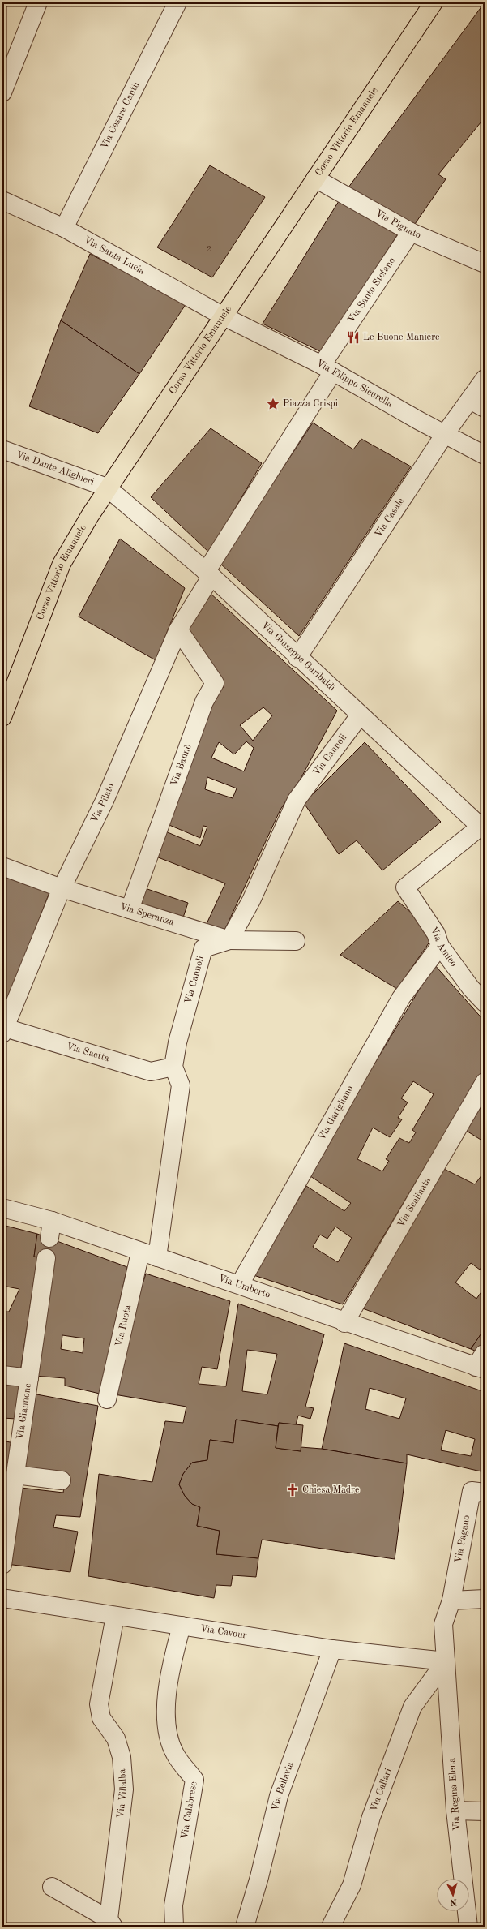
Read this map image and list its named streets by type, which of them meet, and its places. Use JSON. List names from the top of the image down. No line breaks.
{"streets":{"main road":["Corso Vittorio Emanuele"],"street":["Via Cesare Cantù","Via Pignato","Via Santa Lucia","Via Santo Stefano","Via Filippo Sicurella","Via Dante Alighieri","Via Casale","Via Giuseppe Garibaldi","Via Cannoli","Via Bannò","Via Pilato","Via Speranza","Via Amico","Via Saetta","Via Garigliano","Via Scalinata","Via Umberto","Via Ruota","Via Giannone","Via Pagano","Via Cavour","Via Bellavia","Via Callari","Via Villalba","Via Regina Elena","Via Calabrese"]},"crossings":[["Via Cesare Cantù","Via Santa Lucia"],["Corso Vittorio Emanuele","Via Pignato"],["Corso Vittorio Emanuele","Via Santa Lucia"],["Corso Vittorio Emanuele","Via Filippo Sicurella"],["Corso Vittorio Emanuele","Via Dante Alighieri"],["Corso Vittorio Emanuele","Via Giuseppe Garibaldi"],["Via Pignato","Via Santo Stefano"],["Via Santa Lucia","Via Filippo Sicurella"],["Via Santo Stefano","Via Filippo Sicurella"],["Via Santo Stefano","Via Giuseppe Garibaldi"],["Via Santo Stefano","Via Pilato"],["Via Filippo Sicurella","Via Casale"],["Via Dante Alighieri","Via Giuseppe Garibaldi"],["Via Casale","Via Giuseppe Garibaldi"],["Via Giuseppe Garibaldi","Via Cannoli"],["Via Giuseppe Garibaldi","Via Pilato"],["Via Giuseppe Garibaldi","Via Amico"],["Via Cannoli","Via Speranza"],["Via Cannoli","Via Saetta"],["Via Bannò","Via Pilato"],["Via Bannò","Via Speranza"],["Via Pilato","Via Speranza"],["Via Pilato","Via Saetta"],["Via Amico","Via Garigliano"],["Via Garigliano","Via Umberto"],["Via Scalinata","Via Umberto"],["Via Umberto","Via Ruota"],["Via Pagano","Via Regina Elena"],["Via Cavour","Via Bellavia"],["Via Cavour","Via Callari"],["Via Cavour","Via Villalba"],["Via Cavour","Via Regina Elena"],["Via Cavour","Via Calabrese"],["Via Callari","Via Regina Elena"]],"places":{"restaurant":["Le Buone Maniere"],"place":["Piazza Crispi"],"church":["Chiesa Madre"]},"house_numbers":["2"],"north":"bottom"}
